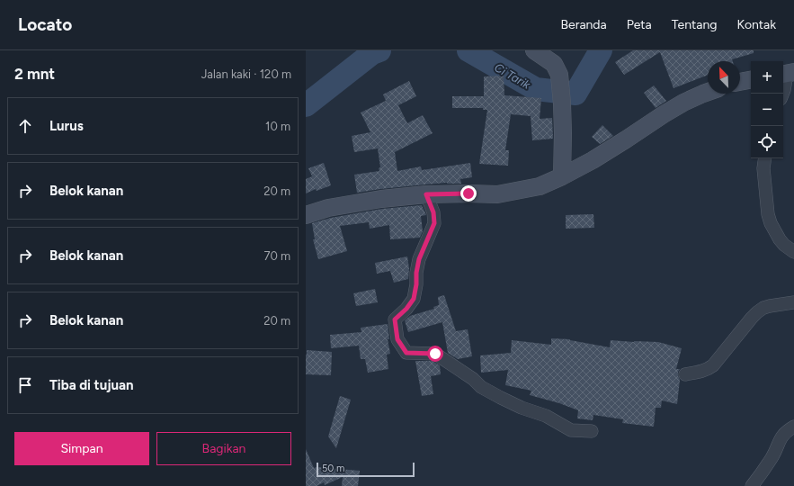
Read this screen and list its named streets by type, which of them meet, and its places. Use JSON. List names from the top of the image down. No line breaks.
{"water":["Ci Tarik"],"scale_bar":"50 m","north":"top left","page":{"header":"Locato","nav":["Beranda","Peta","Tentang","Kontak"],"heading":["2 mnt","Jalan kaki · 120 m"],"map_buttons":["+","−"],"list":[["Lurus","10 m"],["Belok kanan","20 m"],["Belok kanan","70 m"],["Belok kanan","20 m"],"Tiba di tujuan"],"buttons":["Simpan","Bagikan"],"scale":"50 m"}}
